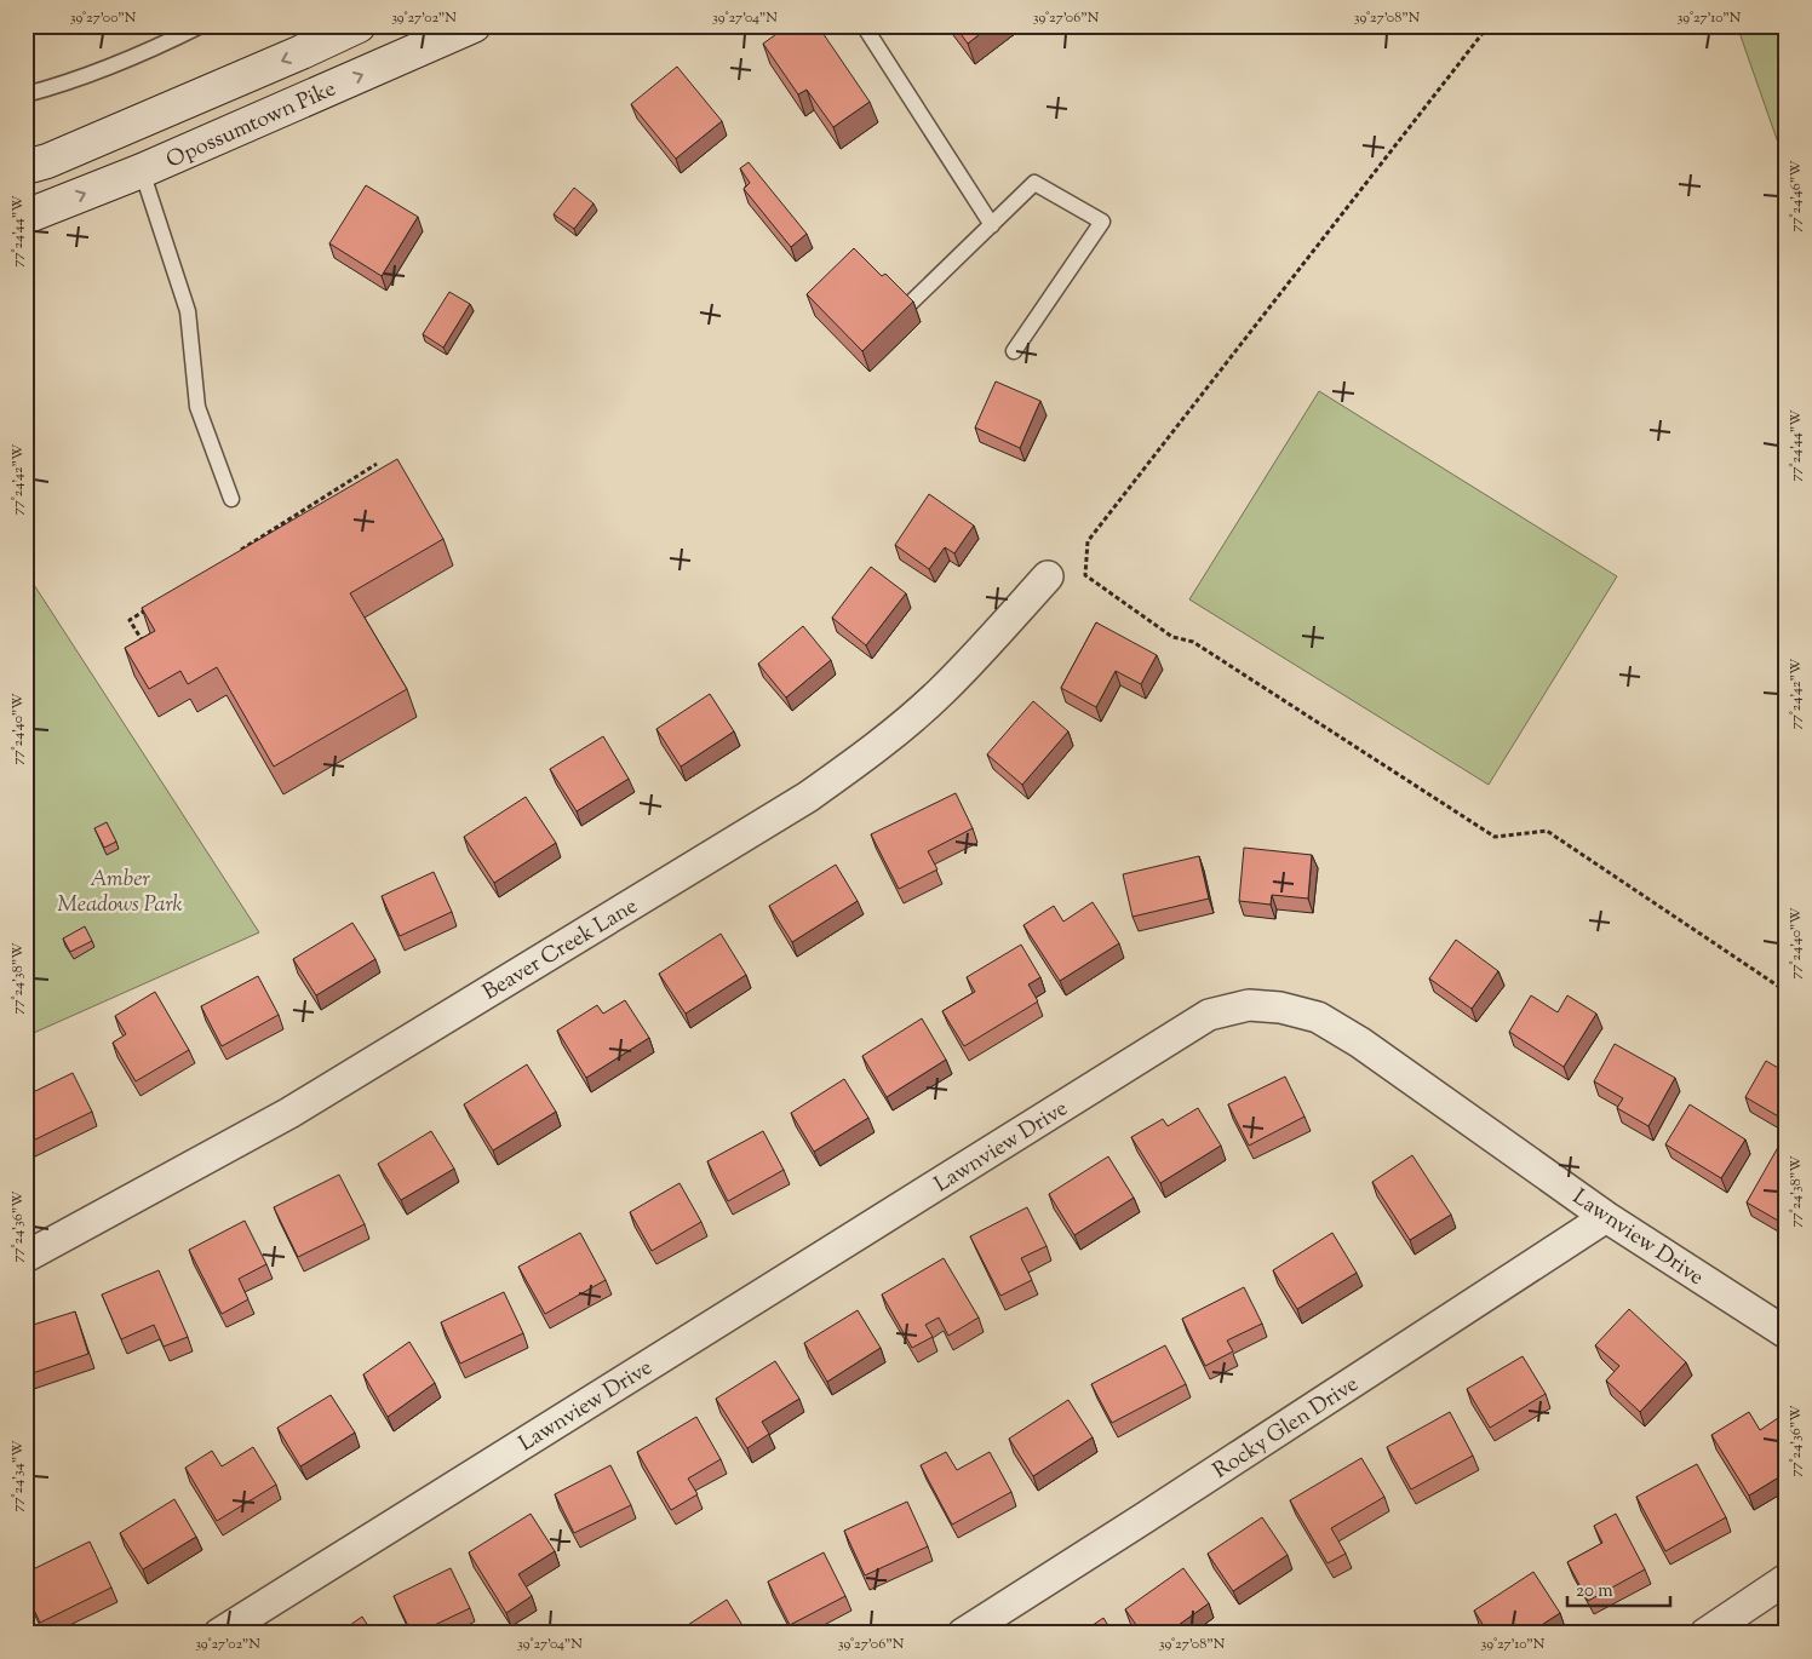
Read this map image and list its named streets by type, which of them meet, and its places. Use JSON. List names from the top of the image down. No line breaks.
{"streets":{"main road":["Opossumtown Pike"],"street":["Beaver Creek Lane","Lawnview Drive","Rocky Glen Drive"]},"crossings":[["Lawnview Drive","Rocky Glen Drive"]],"parks":["Amber Meadows Park"],"scale_bar":"20 m","coordinates":["39°27'00\"N","39°27'02\"N","39°27'04\"N","39°27'06\"N","39°27'08\"N","39°27'10\"N","77°24'46\"W","77°24'44\"W","77°24'42\"W","77°24'40\"W","77°24'38\"W","77°24'36\"W","77°24'34\"W"]}
